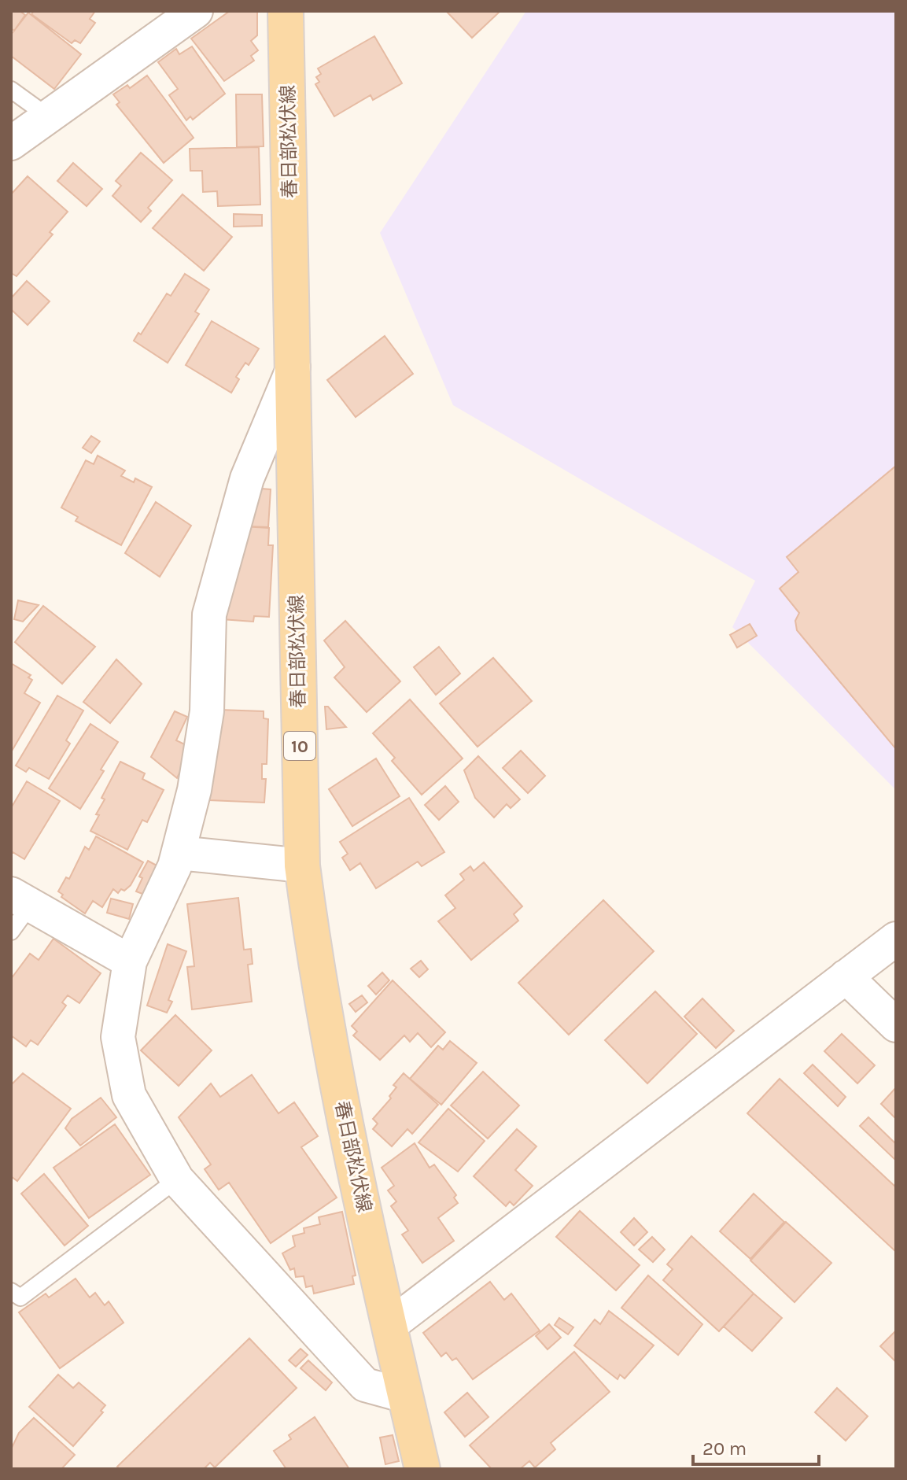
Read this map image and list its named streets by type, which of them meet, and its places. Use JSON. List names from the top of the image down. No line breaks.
{"streets":{"main road":["春日部松伏線","10"]},"scale_bar":"20 m"}
